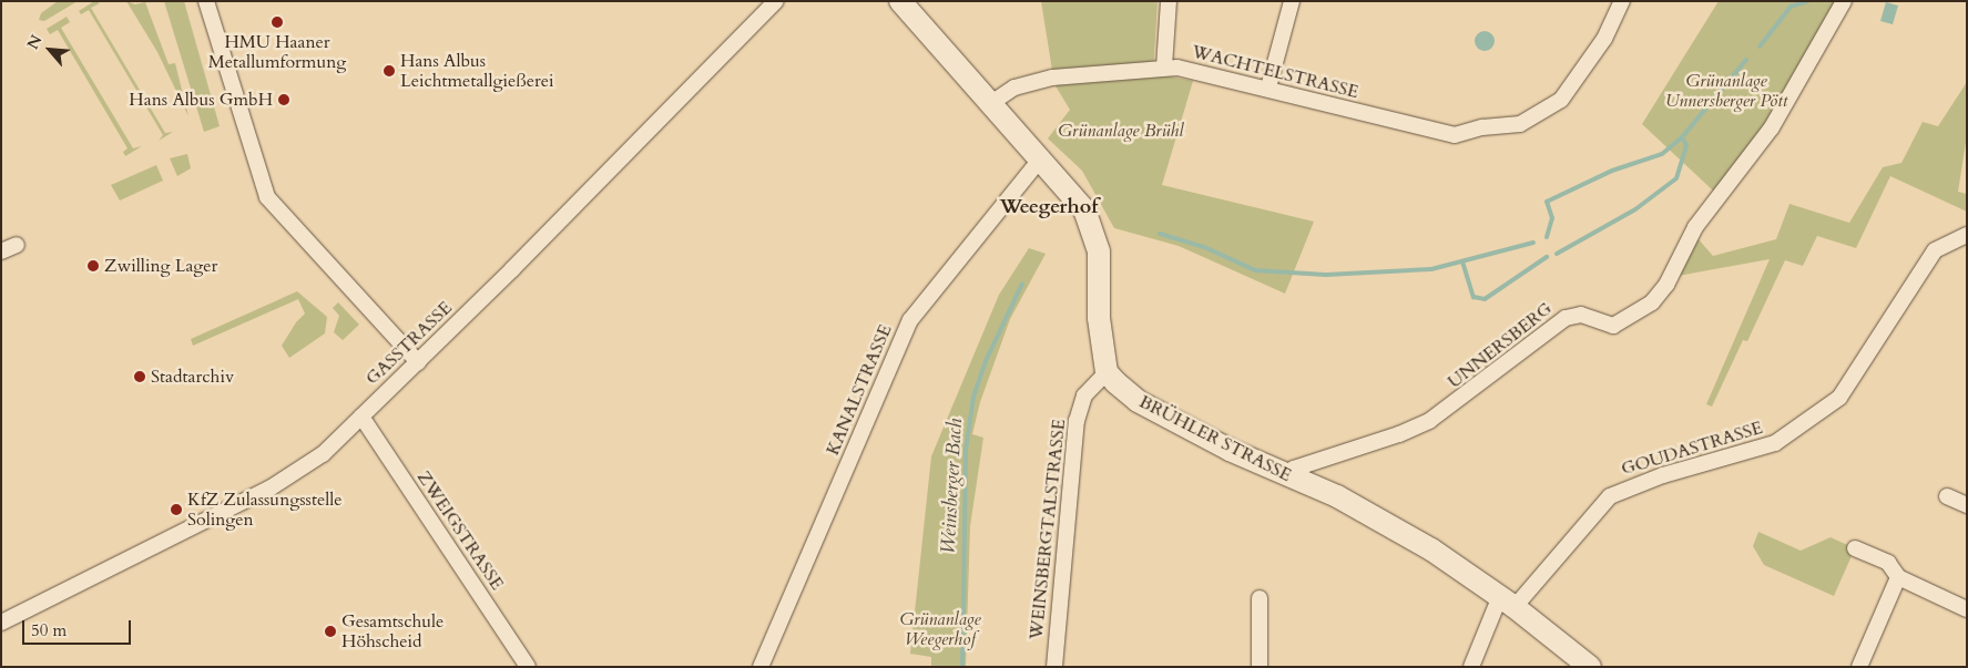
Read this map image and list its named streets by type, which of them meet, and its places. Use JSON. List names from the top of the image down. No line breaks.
{"streets":{"main road":["BRÜHLER STRASSE"],"street":["WACHTELSTRASSE","GASSTRASSE","UNNERSBERG","KANALSTRASSE","GOUDASTRASSE","WEINSBERGTALSTRASSE","ZWEIGSTRASSE"]},"crossings":[["GASSTRASSE","ZWEIGSTRASSE"],["UNNERSBERG","BRÜHLER STRASSE"],["BRÜHLER STRASSE","GOUDASTRASSE"],["BRÜHLER STRASSE","WEINSBERGTALSTRASSE"]],"districts":["Weegerhof"],"water":["Weinsberger Bach"],"parks":["Grünanlage Unnersberger Pött","Grünanlage Brühl","Grünanlage Weegerhof"],"places":["HMU Haaner Metallumformung","Hans Albus Leichtmetallgießerei","Hans Albus GmbH","Zwilling Lager","Stadtarchiv","KfZ Zulassungsstelle Solingen","Gesamtschule Höhscheid"],"scale_bar":"50 m","north":"top left"}
